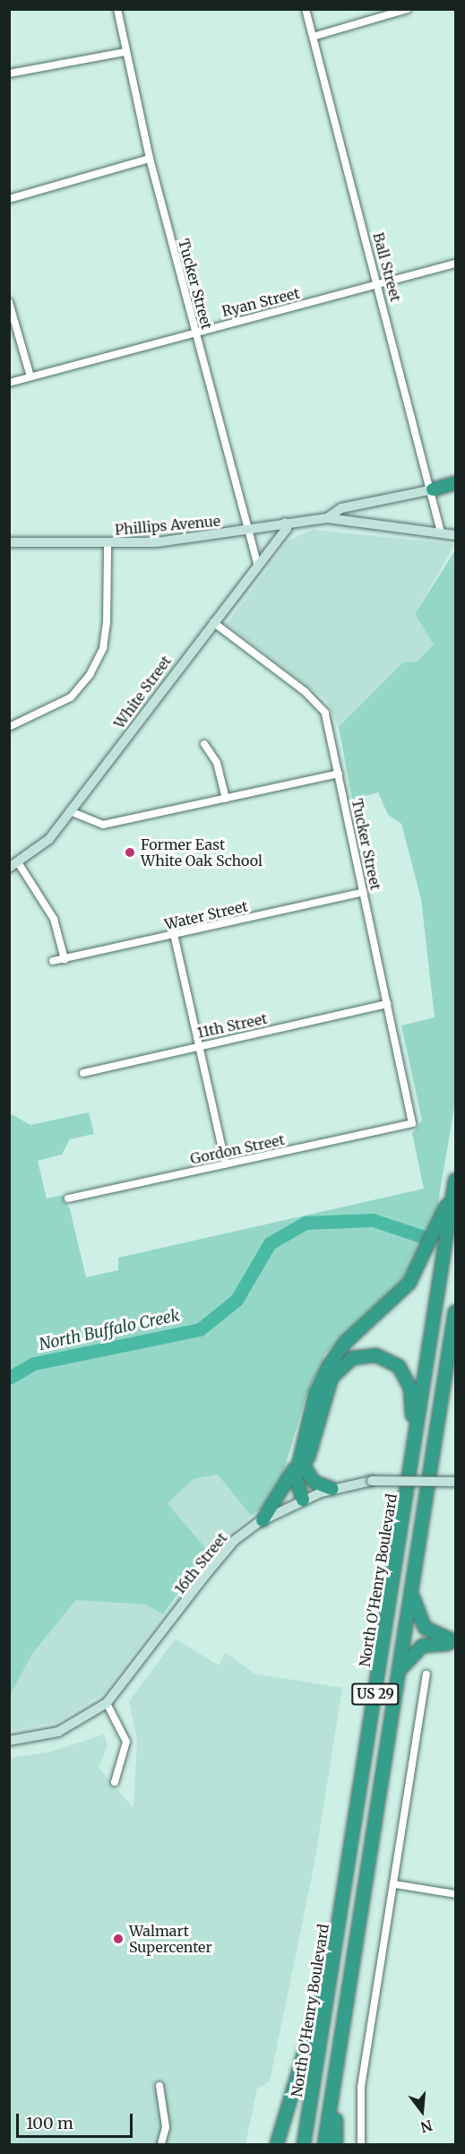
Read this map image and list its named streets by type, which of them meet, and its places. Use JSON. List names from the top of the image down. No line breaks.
{"streets":{"highway":["North O'Henry Boulevard","US 29"],"street":["Ball Street","Tucker Street","Ryan Street","Phillips Avenue","White Street","Water Street","11th Street","Gordon Street","16th Street"]},"crossings":[["Ball Street","Ryan Street"],["Ball Street","Phillips Avenue"],["Tucker Street","Ryan Street"],["Tucker Street","Phillips Avenue"],["Tucker Street","White Street"],["Tucker Street","Water Street"],["Tucker Street","11th Street"],["Tucker Street","Gordon Street"],["Phillips Avenue","White Street"]],"water":["North Buffalo Creek"],"places":["Former East White Oak School","Walmart Supercenter"],"scale_bar":"100 m","north":"bottom"}
